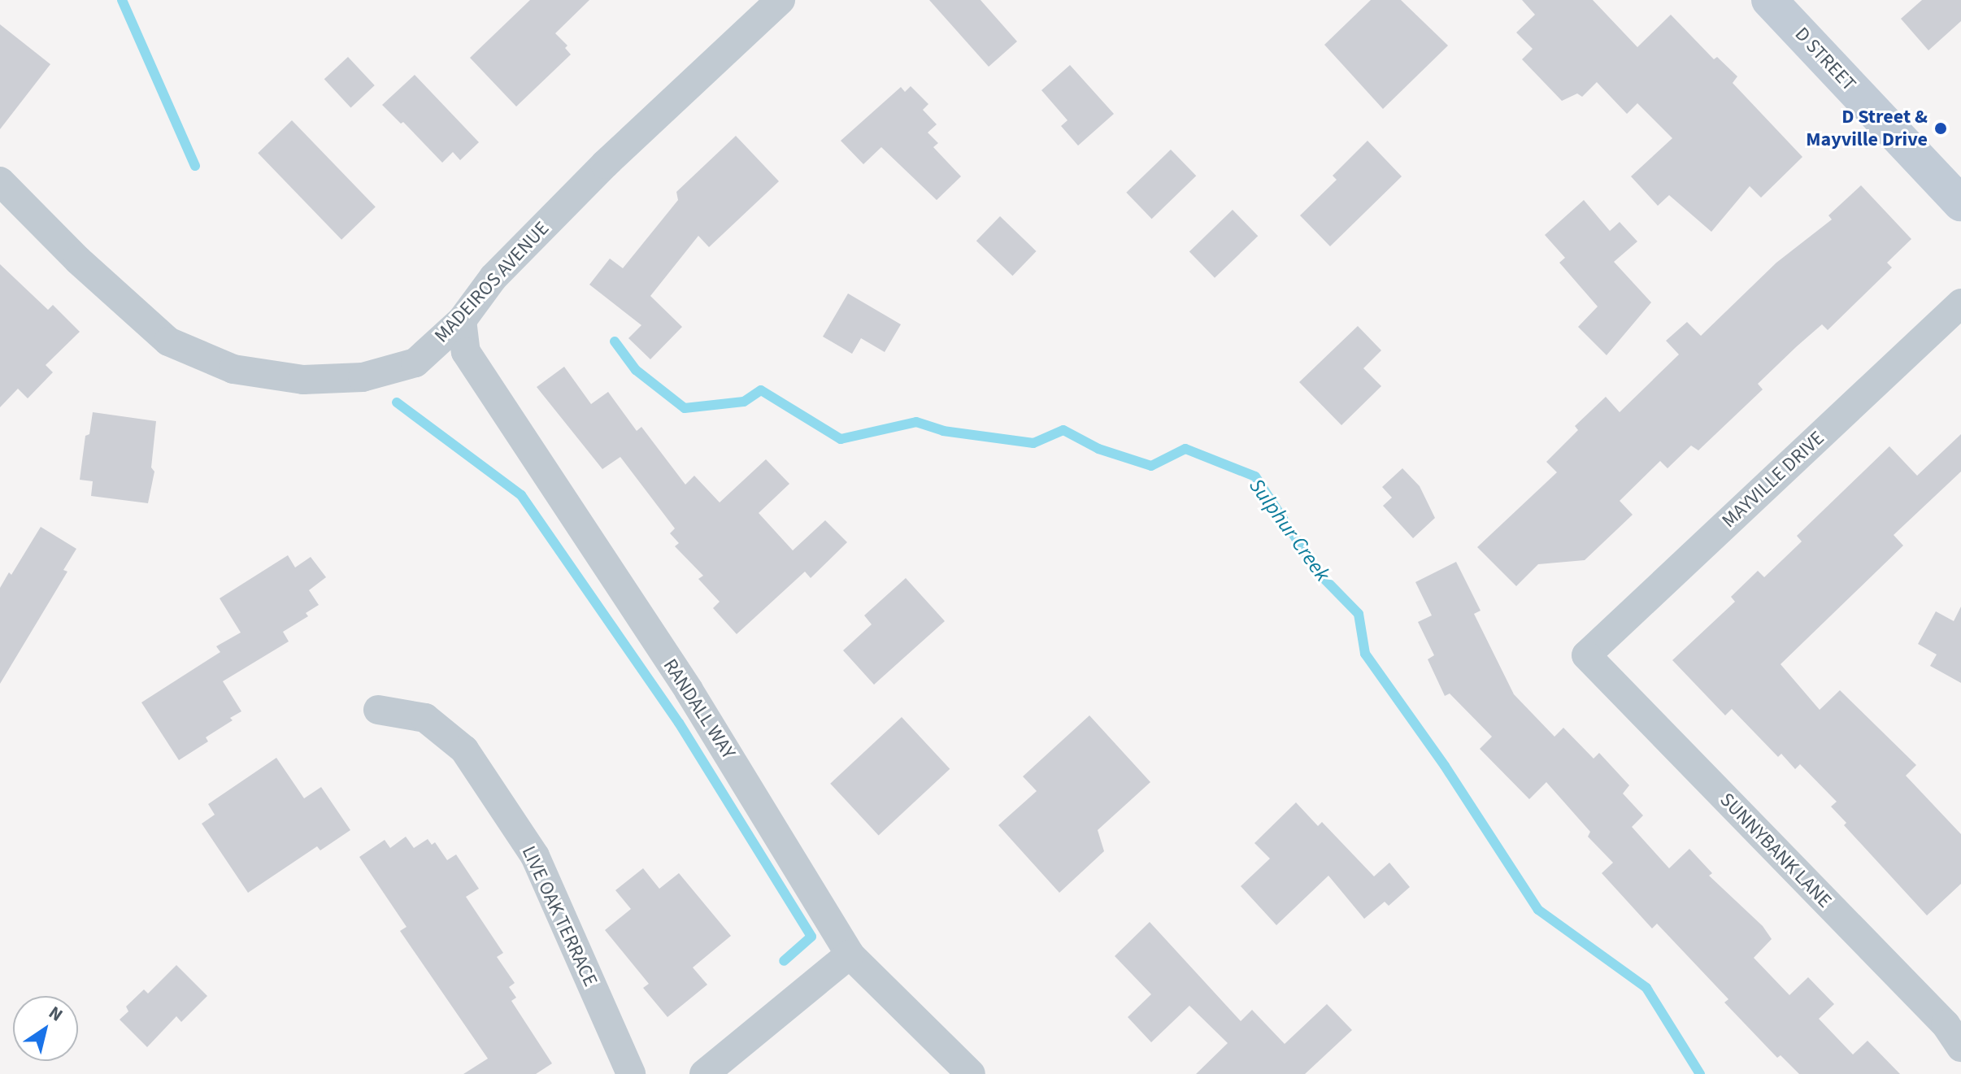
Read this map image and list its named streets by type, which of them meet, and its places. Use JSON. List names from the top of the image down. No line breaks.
{"streets":{"main road":["D STREET"],"street":["MADEIROS AVENUE","MAYVILLE DRIVE","RANDALL WAY","SUNNYBANK LANE","LIVE OAK TERRACE"]},"crossings":[["MADEIROS AVENUE","RANDALL WAY"],["MAYVILLE DRIVE","SUNNYBANK LANE"]],"water":["Sulphur Creek"],"places":["D Street & Mayville Drive"],"north":"top right"}
